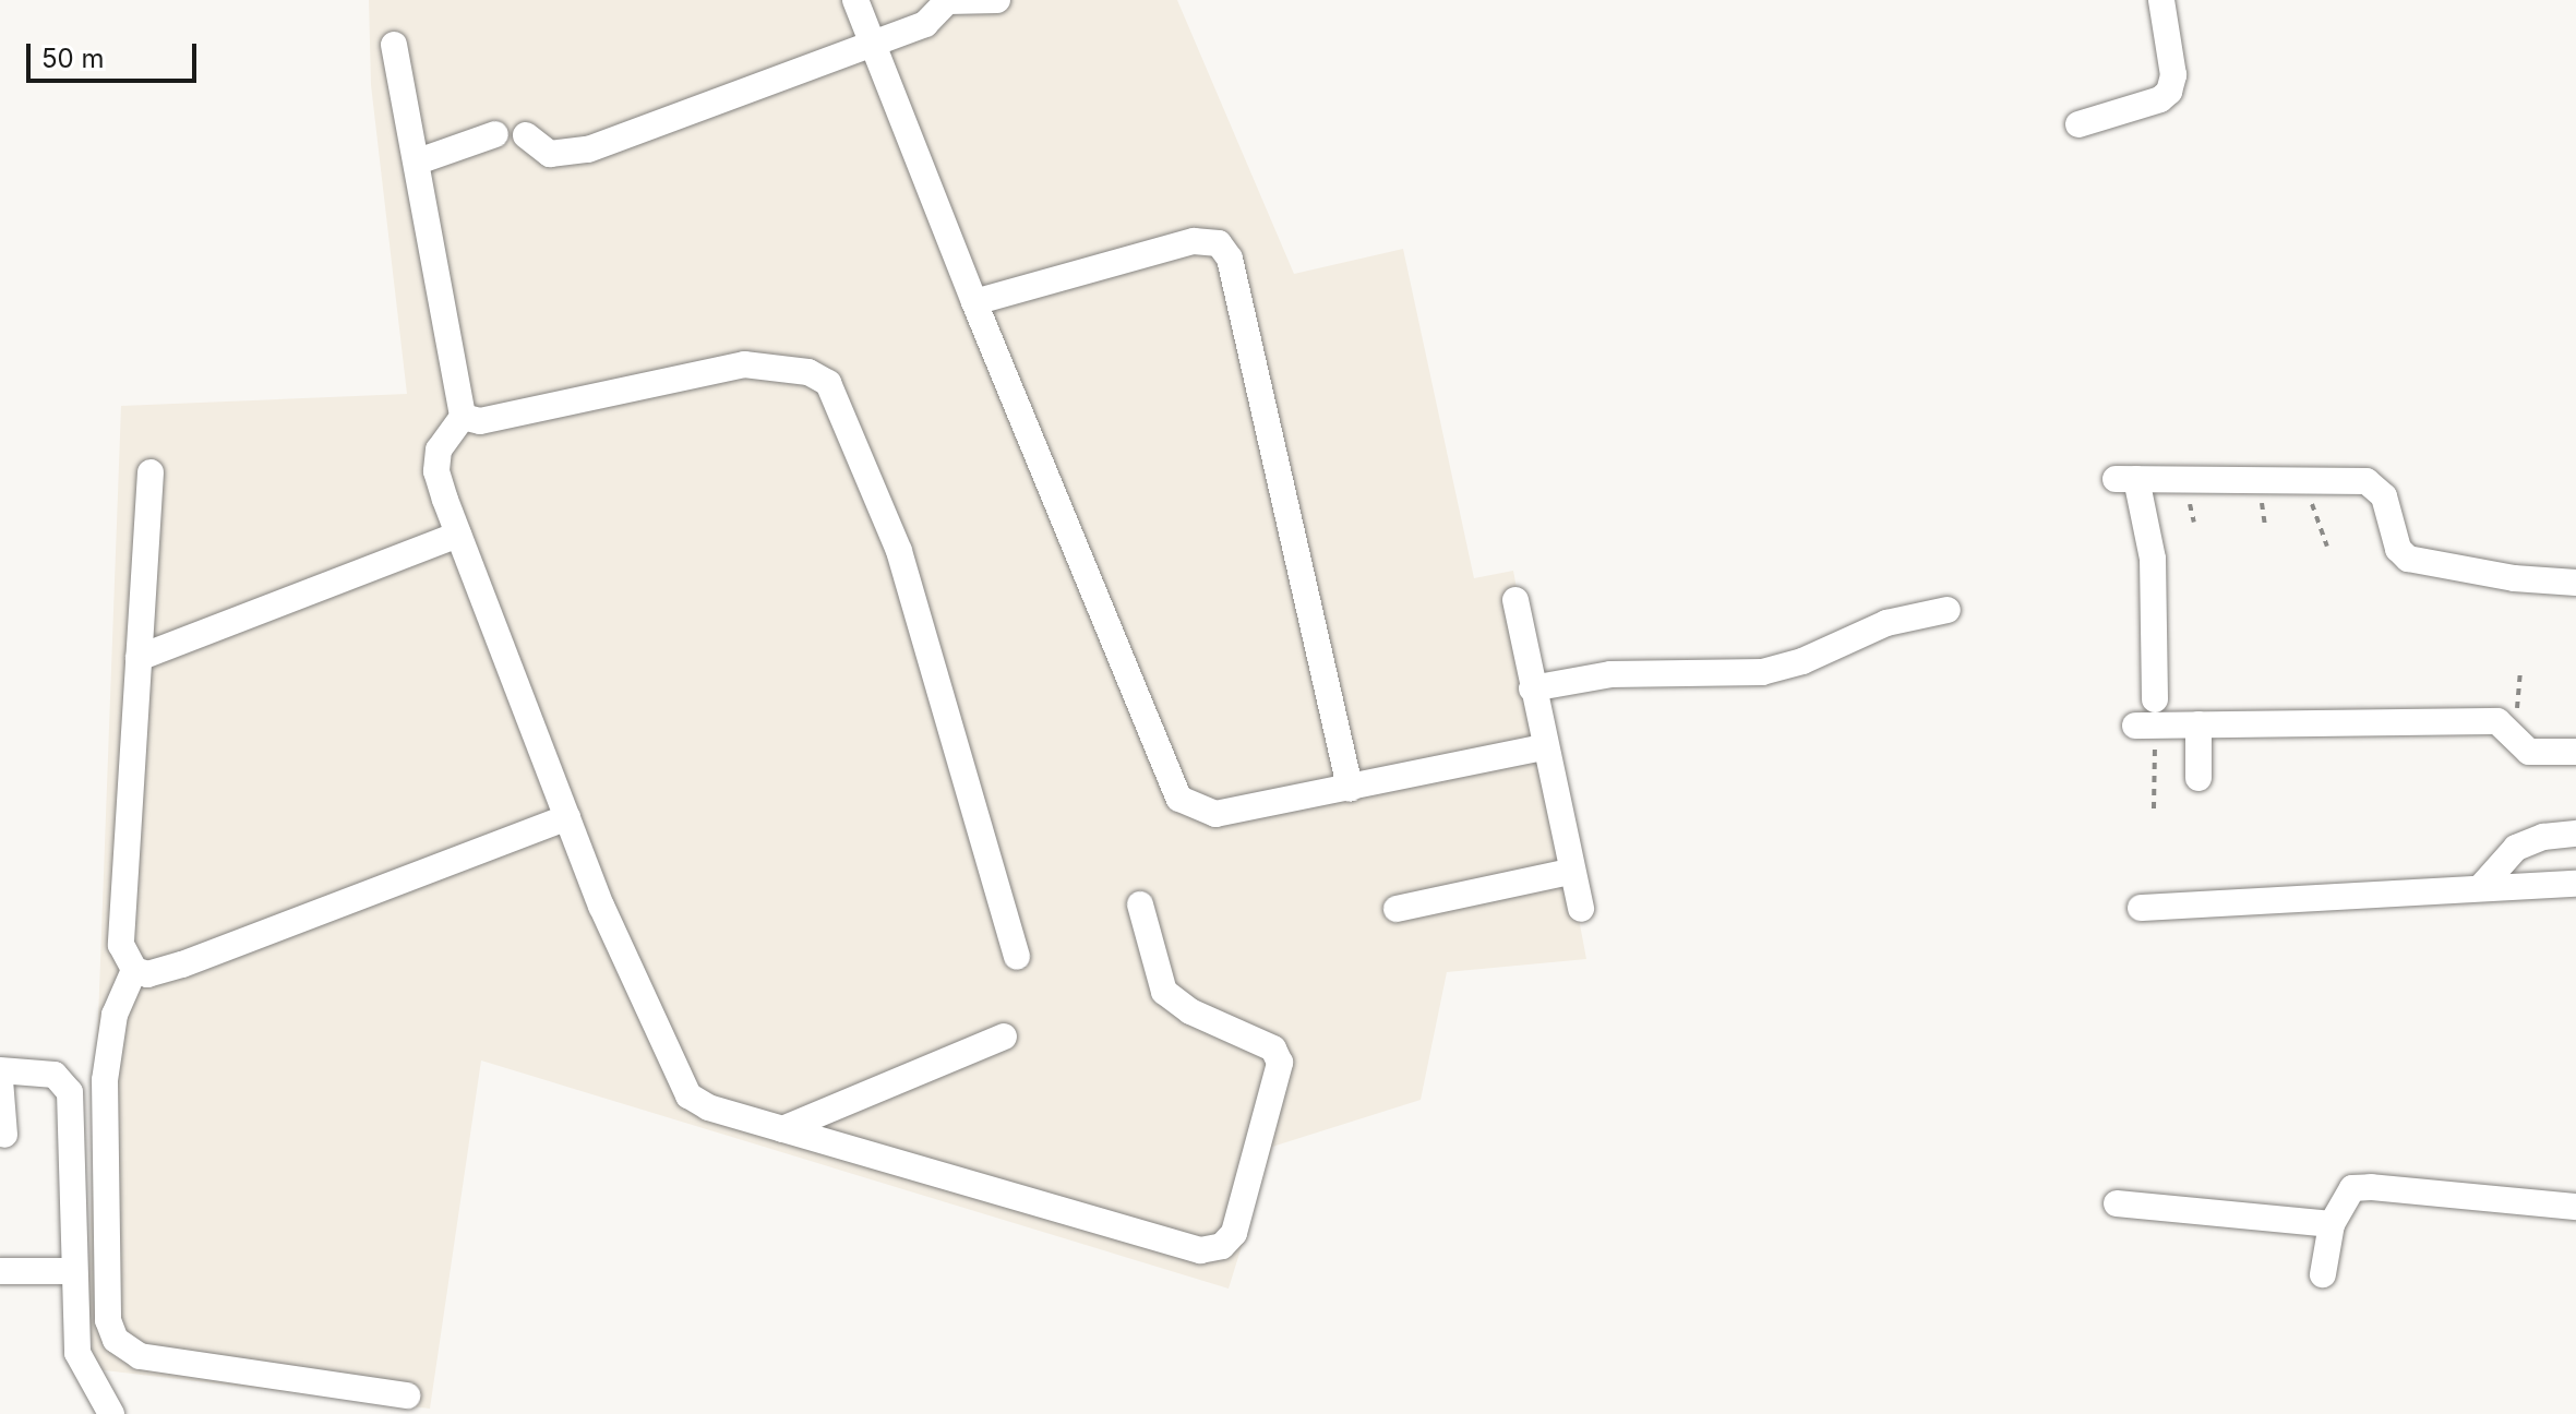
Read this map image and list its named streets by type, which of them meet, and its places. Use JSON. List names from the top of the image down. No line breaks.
{"scale_bar":"50 m"}
